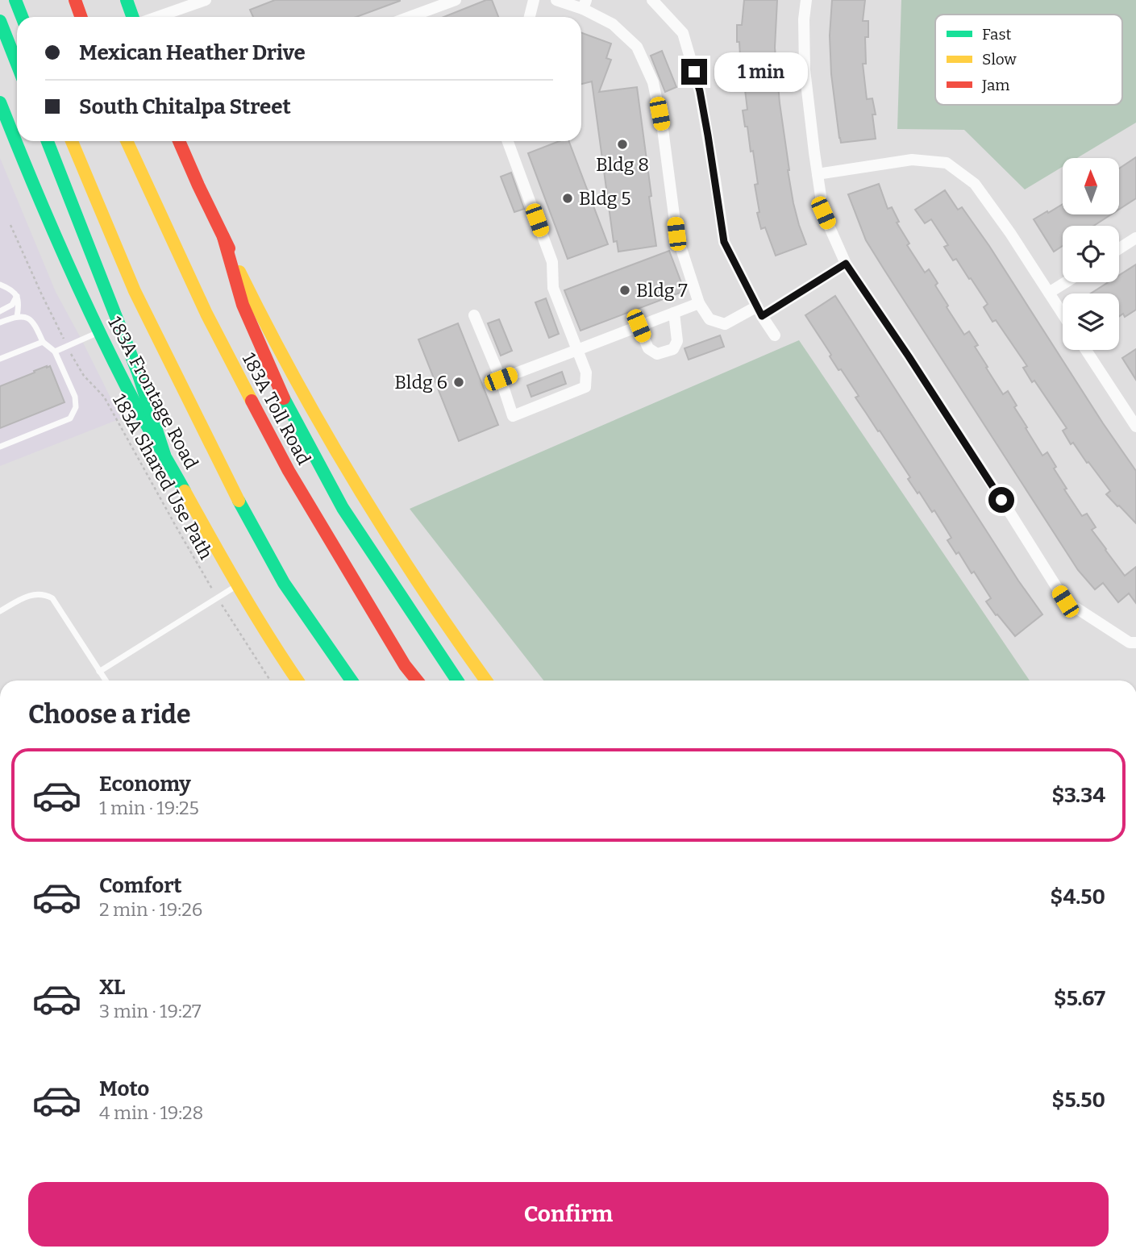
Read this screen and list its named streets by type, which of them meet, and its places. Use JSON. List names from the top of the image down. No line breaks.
{"streets":{"main road":["183A Frontage Road","183A Toll Road"],"path":["183A Shared Use Path"]},"places":["Bldg 8","Bldg 5","Bldg 7","Bldg 6"],"legend":["Fast","Slow","Jam"],"north":"top","page":{"banner":["Mexican Heather Drive","South Chitalpa Street"],"bubble":"1 min","heading":"Choose a ride","list":[{"name":"Economy","note":"1 min · 19:25","value":"$3.34"},{"name":"Comfort","note":"2 min · 19:26","value":"$4.50"},{"name":"XL","note":"3 min · 19:27","value":"$5.67"},{"name":"Moto","note":"4 min · 19:28","value":"$5.50"}],"buttons":"Confirm"}}
